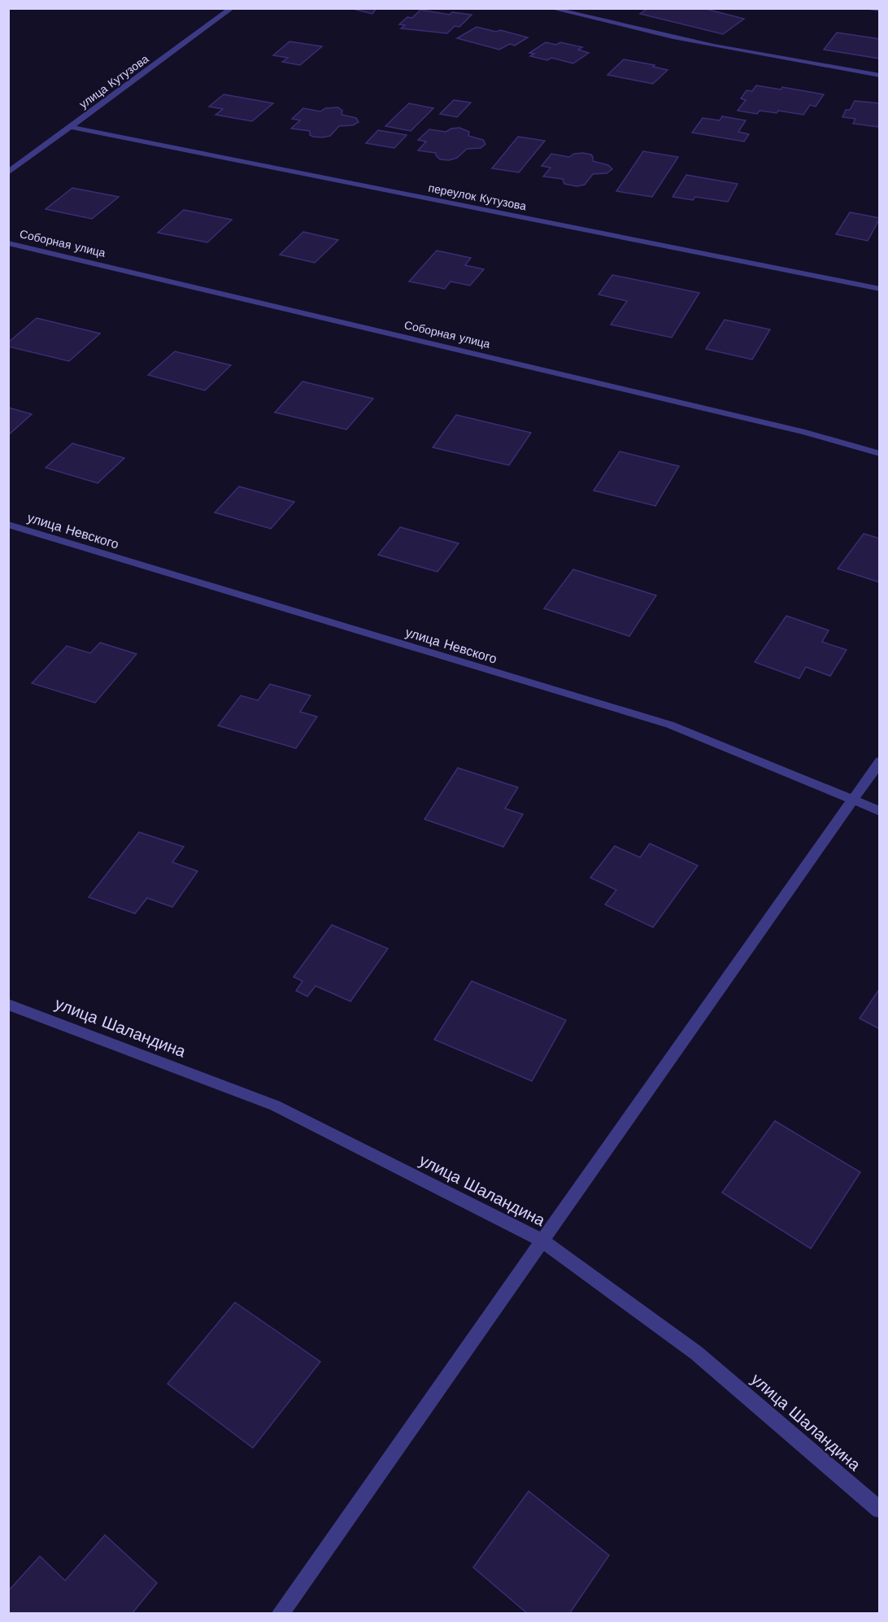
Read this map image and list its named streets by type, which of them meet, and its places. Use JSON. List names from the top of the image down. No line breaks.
{"streets":{"street":["улица Кутузова","переулок Кутузова","Соборная улица","улица Невского","улица Шаландина"]},"crossings":[["улица Кутузова","переулок Кутузова"]]}
